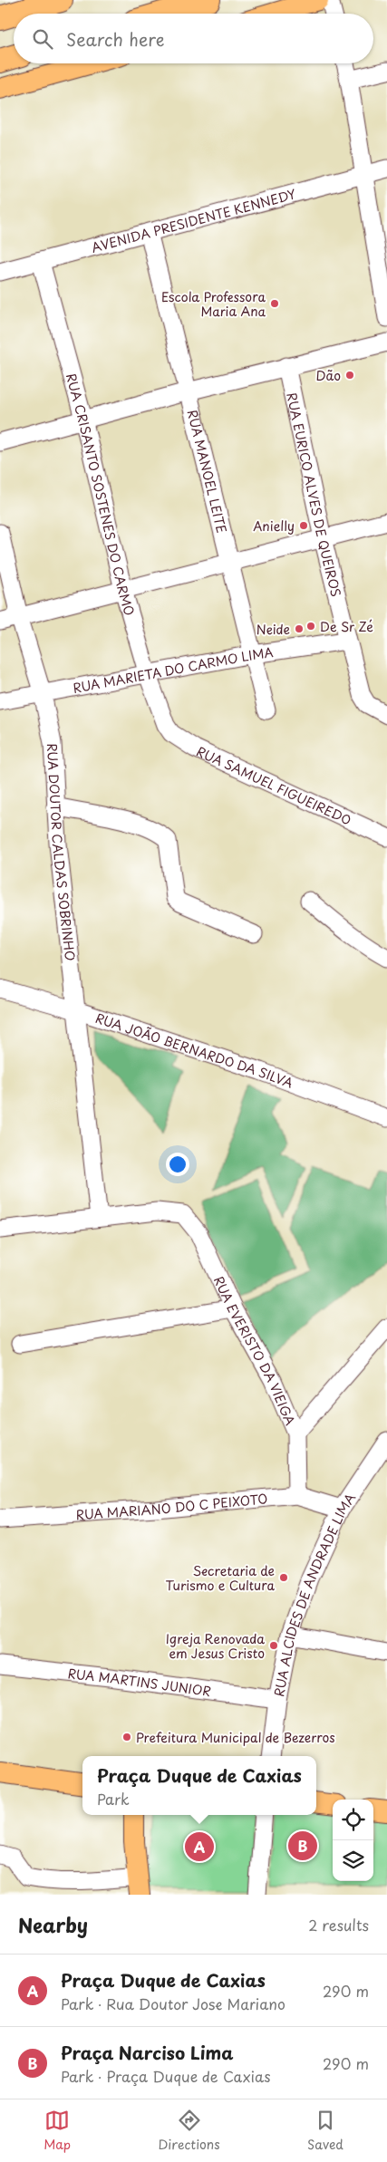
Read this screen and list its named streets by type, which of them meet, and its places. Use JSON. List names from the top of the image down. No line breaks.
{"streets":{"street":["AVENIDA PRESIDENTE KENNEDY","RUA MANOEL LEITE","RUA CRISANTO SOSTENES DO CARMO","RUA EURICO ALVES DE QUEIROS","RUA MARIETA DO CARMO LIMA","RUA SAMUEL FIGUEIREDO","RUA DOUTOR CALDAS SOBRINHO","RUA JOÃO BERNARDO DA SILVA","RUA EVERISTO DA VIEIGA","RUA MARIANO DO C PEIXOTO","RUA ALCIDES DE ANDRADE LIMA","RUA MARTINS JUNIOR"]},"crossings":[["AVENIDA PRESIDENTE KENNEDY","RUA MANOEL LEITE"],["AVENIDA PRESIDENTE KENNEDY","RUA CRISANTO SOSTENES DO CARMO"],["RUA MANOEL LEITE","RUA MARIETA DO CARMO LIMA"],["RUA CRISANTO SOSTENES DO CARMO","RUA MARIETA DO CARMO LIMA"],["RUA CRISANTO SOSTENES DO CARMO","RUA SAMUEL FIGUEIREDO"],["RUA EURICO ALVES DE QUEIROS","RUA MARIETA DO CARMO LIMA"],["RUA MARIETA DO CARMO LIMA","RUA DOUTOR CALDAS SOBRINHO"],["RUA DOUTOR CALDAS SOBRINHO","RUA JOÃO BERNARDO DA SILVA"],["RUA DOUTOR CALDAS SOBRINHO","RUA EVERISTO DA VIEIGA"],["RUA EVERISTO DA VIEIGA","RUA MARIANO DO C PEIXOTO"],["RUA MARIANO DO C PEIXOTO","RUA ALCIDES DE ANDRADE LIMA"],["RUA ALCIDES DE ANDRADE LIMA","RUA MARTINS JUNIOR"]],"places":["Escola Professora Maria Ana","Dão","Anielly","De Sr Zé","Neide","Secretaria de Turismo e Cultura","Igreja Renovada em Jesus Cristo","Prefeitura Municipal de Bezerros"],"page":{"search":"Search here","popup":["Praça Duque de Caxias","Park"],"pins":["B","A"],"heading":["Nearby","2 results"],"list":[{"mark":"A","name":"Praça Duque de Caxias","note":"Park · Rua Doutor Jose Mariano","value":"290 m"},{"mark":"B","name":"Praça Narciso Lima","note":"Park · Praça Duque de Caxias","value":"290 m"}],"nav":["Map","Directions","Saved"]}}
